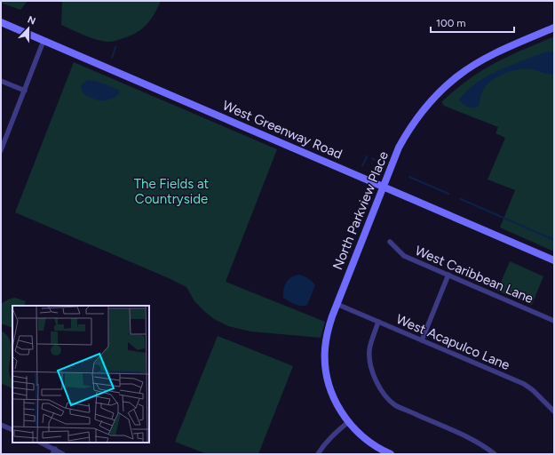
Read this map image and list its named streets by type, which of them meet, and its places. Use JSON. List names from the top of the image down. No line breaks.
{"streets":{"main road":["West Greenway Road","North Parkview Place"],"street":["West Caribbean Lane","West Acapulco Lane"]},"crossings":[["West Greenway Road","North Parkview Place"],["North Parkview Place","West Acapulco Lane"]],"parks":["The Fields at Countryside"],"scale_bar":"100 m","north":"top"}
